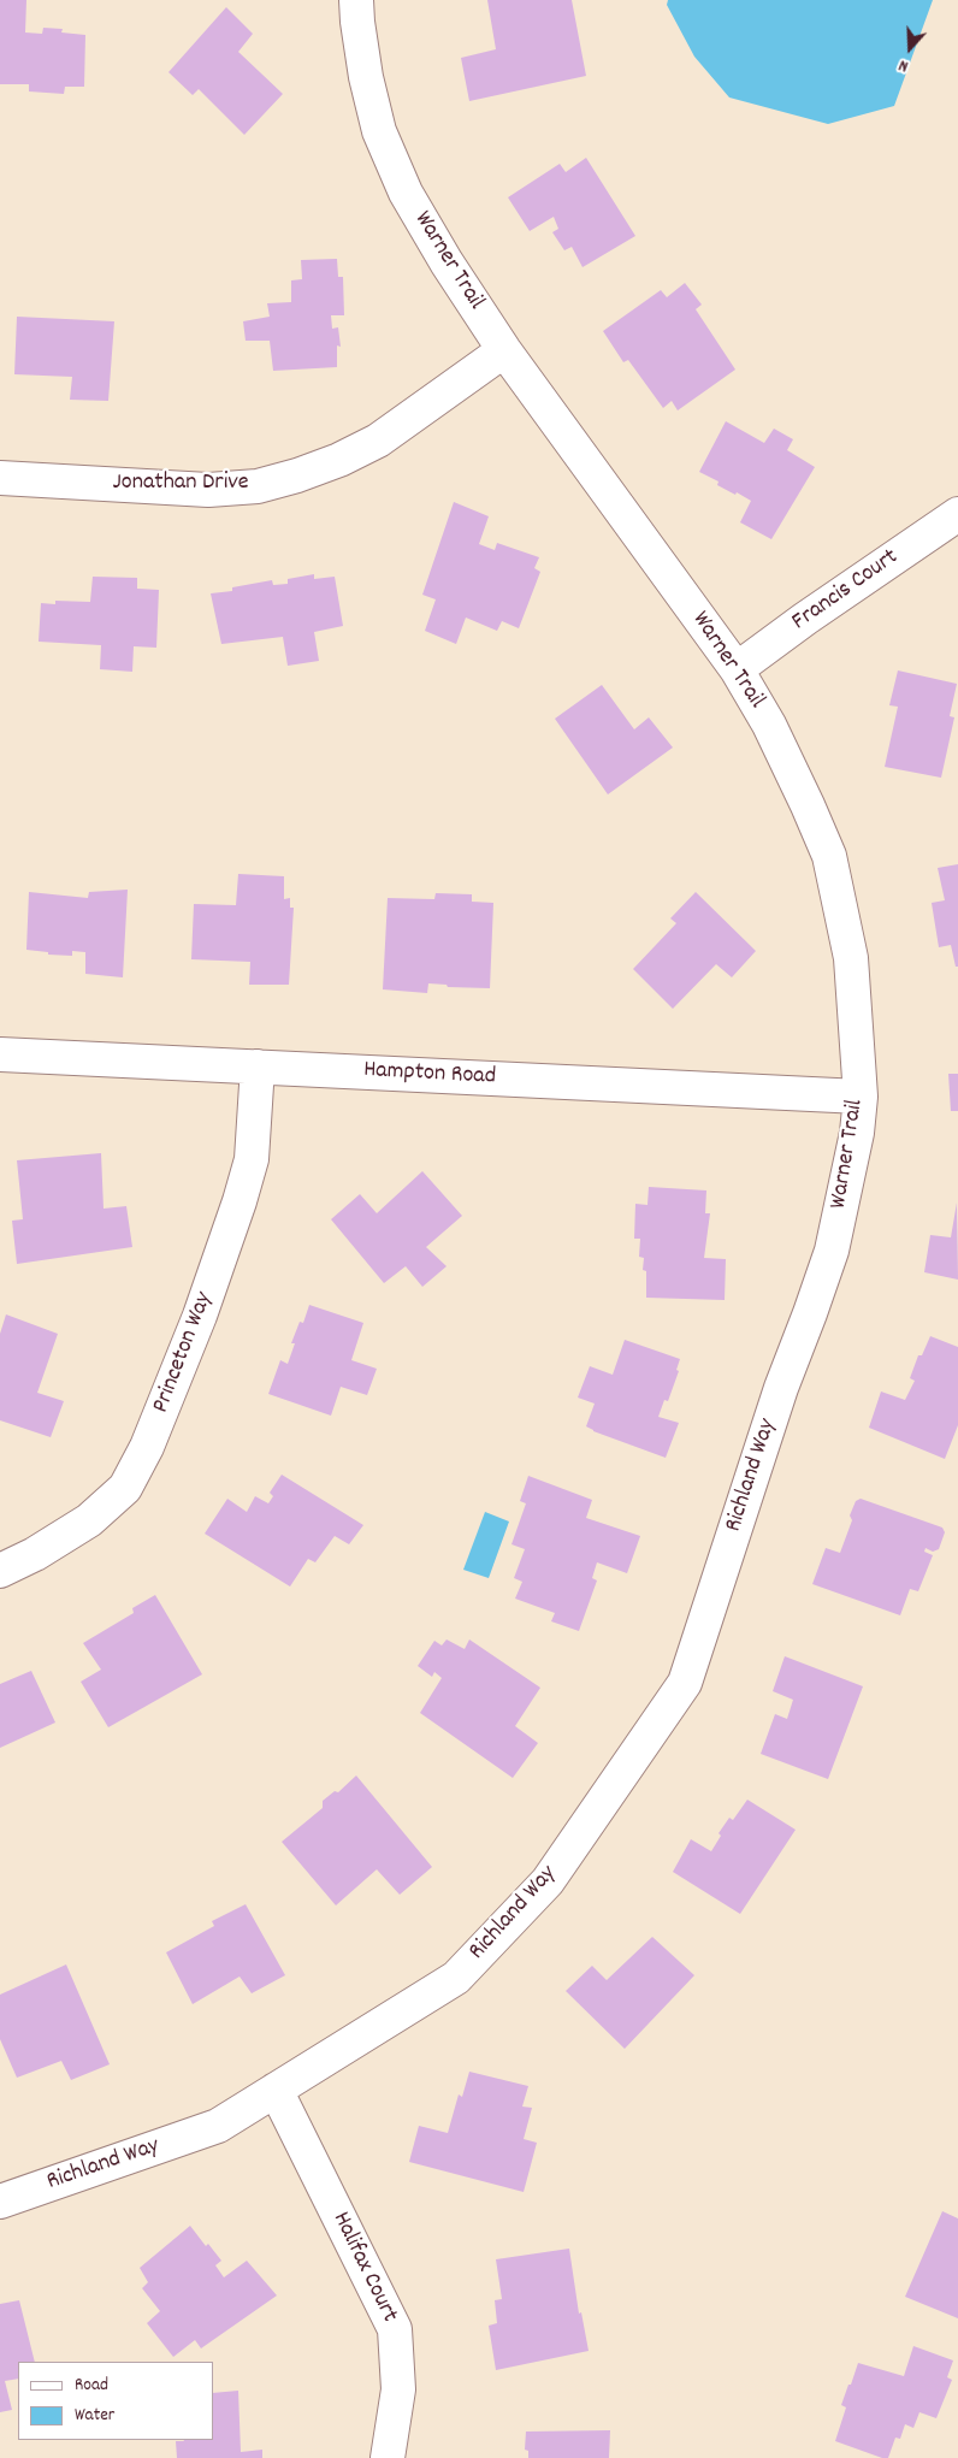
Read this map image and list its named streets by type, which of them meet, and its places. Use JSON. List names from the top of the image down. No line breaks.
{"streets":{"street":["Warner Trail","Jonathan Drive","Francis Court","Hampton Road","Princeton Way","Richland Way","Halifax Court"]},"crossings":[["Warner Trail","Jonathan Drive"],["Warner Trail","Francis Court"],["Warner Trail","Hampton Road"],["Warner Trail","Richland Way"],["Hampton Road","Princeton Way"],["Richland Way","Halifax Court"]],"legend":["Road","Water"],"north":"bottom"}
